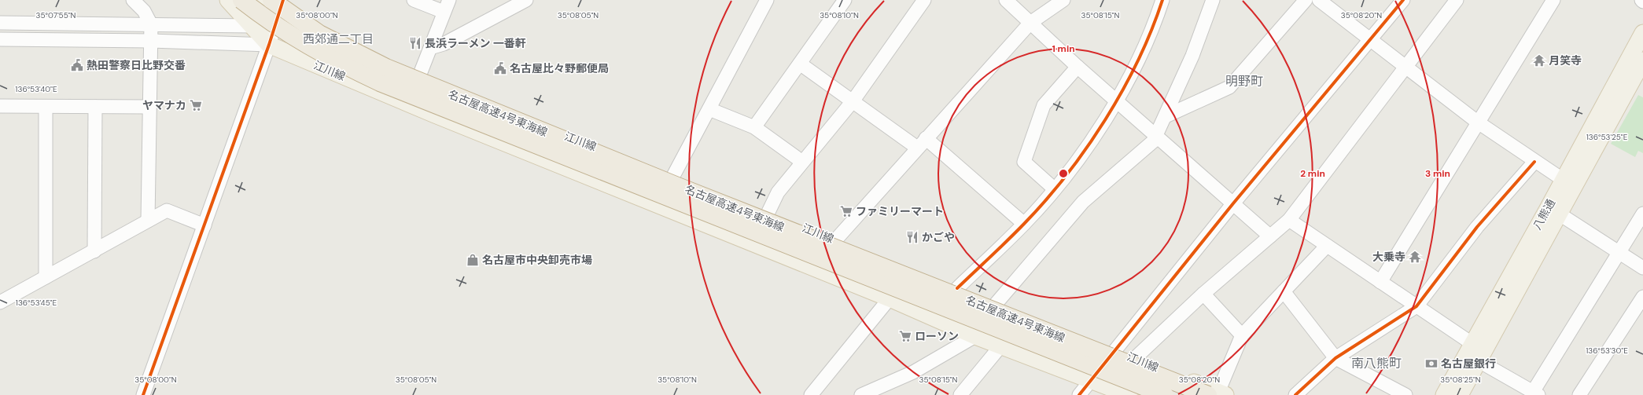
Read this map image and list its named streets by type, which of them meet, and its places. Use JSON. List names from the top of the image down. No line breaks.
{"streets":{"highway":["名古屋高速4号東海線"],"main road":["江川線","八熊通"]},"crossings":[["江川線","名古屋高速4号東海線"]],"districts":["西郊通二丁目","明野町","南八熊町"],"places":{"restaurant":["長浜ラーメン 一番軒","かごや"],"temple":["月笑寺","大乗寺"],"public building":["熱田警察日比野交番","名古屋比々野郵便局"],"supermarket":["ヤマナカ","ファミリーマート","ローソン"],"shop":["名古屋市中央卸売市場"],"bank":["名古屋銀行"]},"coordinates":["35°07'55\"N","35°08'00\"N","35°08'05\"N","35°08'10\"N","35°08'15\"N","35°08'20\"N","136°53'40\"E","136°53'25\"E","136°53'45\"E","136°53'30\"E","35°08'25\"N"],"rings":["1 min","2 min","3 min"]}
